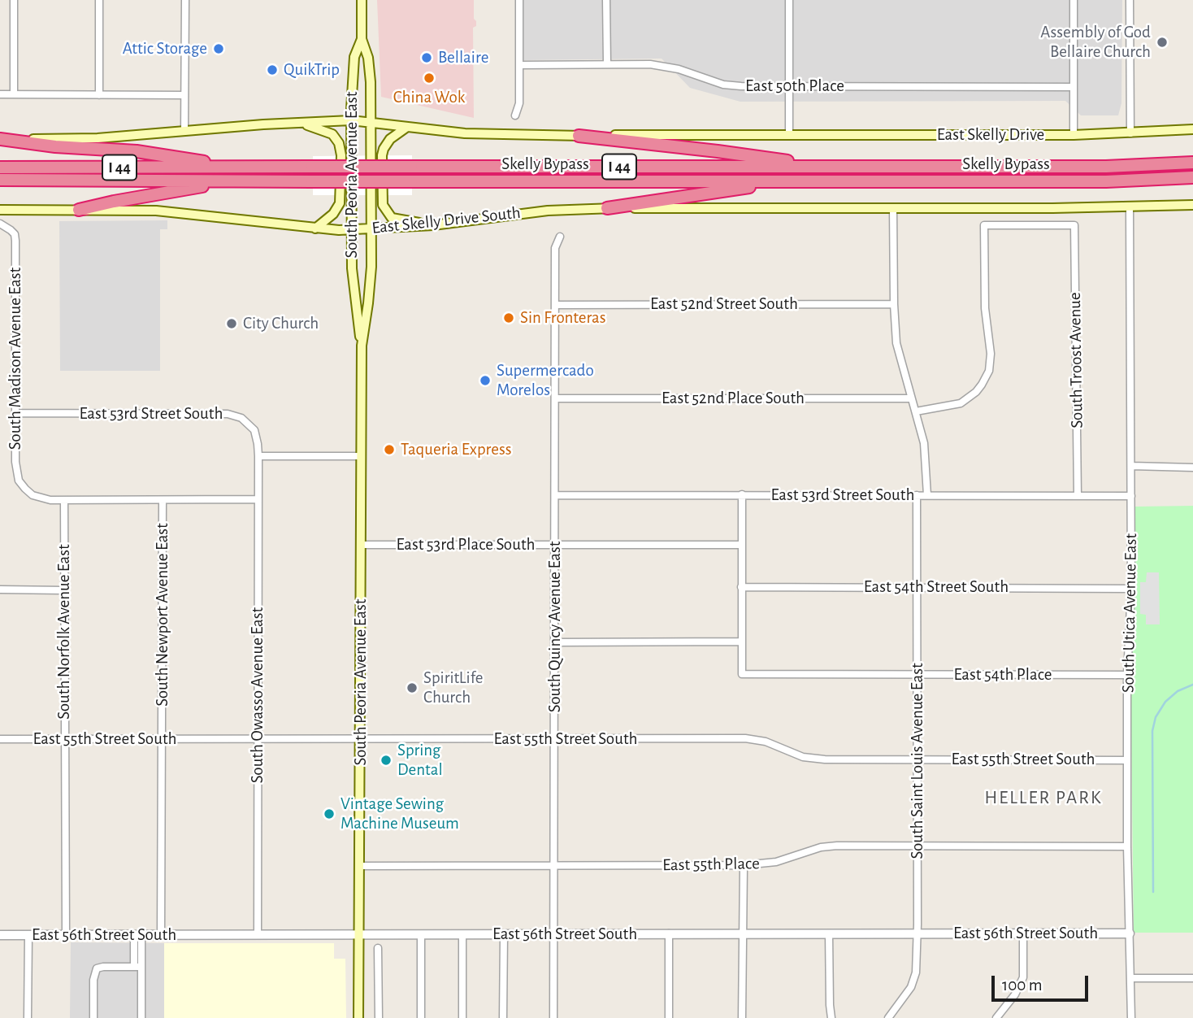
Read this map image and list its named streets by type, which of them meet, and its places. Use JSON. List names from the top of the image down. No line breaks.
{"streets":{"highway":["Skelly Bypass","I 44"],"main road":["East Skelly Drive","South Peoria Avenue East","East Skelly Drive South"],"street":["East 50th Place","East 52nd Street South","South Madison Avenue East","South Troost Avenue","East 52nd Place South","East 53rd Street South","East 53rd Place South","East 54th Street South","South Utica Avenue East","South Newport Avenue East","South Quincy Avenue East","South Norfolk Avenue East","East 54th Place","South Owasso Avenue East","East 55th Street South","South Saint Louis Avenue East","East 55th Place","East 56th Street South"]},"crossings":[["South Peoria Avenue East","East Skelly Drive South"],["South Peoria Avenue East","East 53rd Place South"],["South Peoria Avenue East","East 55th Street South"],["South Peoria Avenue East","East 55th Place"],["South Peoria Avenue East","East 56th Street South"],["East 52nd Street South","South Quincy Avenue East"],["South Madison Avenue East","East 53rd Street South"],["South Madison Avenue East","South Norfolk Avenue East"],["South Troost Avenue","East 53rd Street South"],["East 52nd Place South","South Quincy Avenue East"],["East 53rd Street South","South Utica Avenue East"],["East 53rd Street South","South Quincy Avenue East"],["East 53rd Street South","South Owasso Avenue East"],["East 53rd Street South","South Saint Louis Avenue East"],["East 53rd Place South","South Quincy Avenue East"],["East 54th Street South","South Utica Avenue East"],["East 54th Street South","South Saint Louis Avenue East"],["South Utica Avenue East","East 54th Place"],["South Utica Avenue East","East 55th Street South"],["South Utica Avenue East","East 55th Place"],["South Utica Avenue East","East 56th Street South"],["South Newport Avenue East","East 55th Street South"],["South Newport Avenue East","East 56th Street South"],["South Quincy Avenue East","East 55th Street South"],["South Quincy Avenue East","East 55th Place"],["South Quincy Avenue East","East 56th Street South"],["South Norfolk Avenue East","East 55th Street South"],["South Norfolk Avenue East","East 56th Street South"],["East 54th Place","South Saint Louis Avenue East"],["South Owasso Avenue East","East 55th Street South"],["South Owasso Avenue East","East 56th Street South"],["East 55th Street South","South Saint Louis Avenue East"],["South Saint Louis Avenue East","East 55th Place"],["South Saint Louis Avenue East","East 56th Street South"]],"districts":["HELLER PARK"],"places":["Assembly of God Bellaire Church","Attic Storage","Bellaire","QuikTrip","China Wok","Sin Fronteras","City Church","Supermercado Morelos","Taqueria Express","SpiritLife Church","Spring Dental","Vintage Sewing Machine Museum"],"scale_bar":"100 m"}
